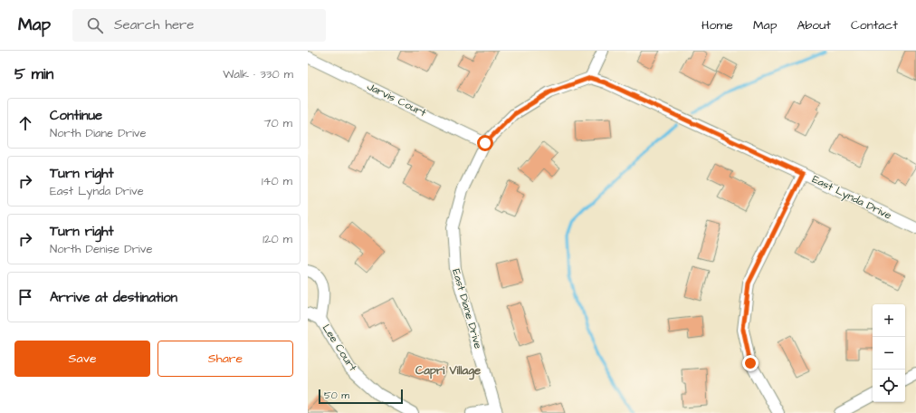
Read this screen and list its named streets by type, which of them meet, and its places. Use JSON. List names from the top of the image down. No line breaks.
{"streets":{"street":["Jarvis Court","East Lynda Drive","East Diane Drive","Lee Court"]},"crossings":[["Jarvis Court","East Diane Drive"],["East Lynda Drive","East Diane Drive"]],"districts":["Capri Village"],"scale_bar":"50 m","page":{"header":"Map","search":"Search here","nav":["Home","Map","About","Contact"],"heading":["5 min","Walk · 330 m"],"list":[["Continue","North Diane Drive","70 m"],["Turn right","East Lynda Drive","140 m"],["Turn right","North Denise Drive","120 m"],"Arrive at destination"],"map_buttons":["+","−"],"buttons":["Save","Share"],"scale":"50 m"}}
